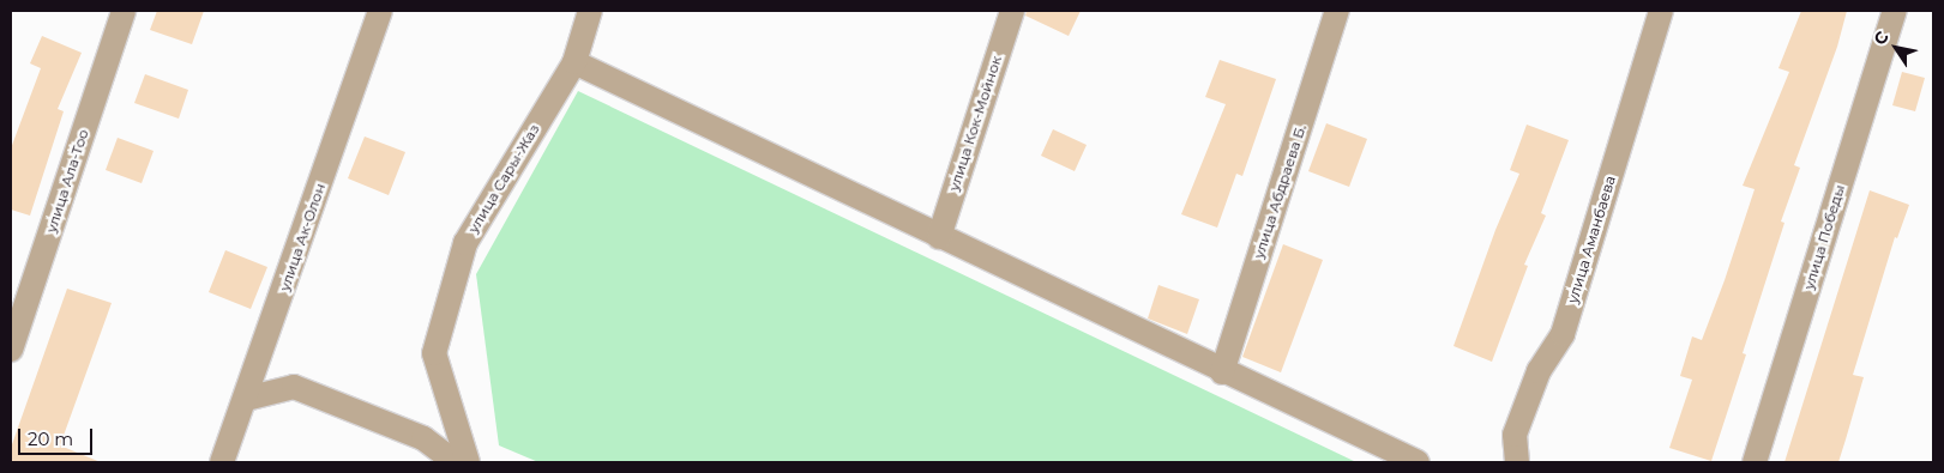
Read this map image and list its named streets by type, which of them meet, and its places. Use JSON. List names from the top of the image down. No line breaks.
{"streets":{"street":["улица Кок-Мойнок","улица Сары-Жаз","улица Ала-Тоо","улица Абдраева Б.","улица Ак-Олон","улица Победы","улица Аманбаева"]},"scale_bar":"20 m","north":"top left"}
